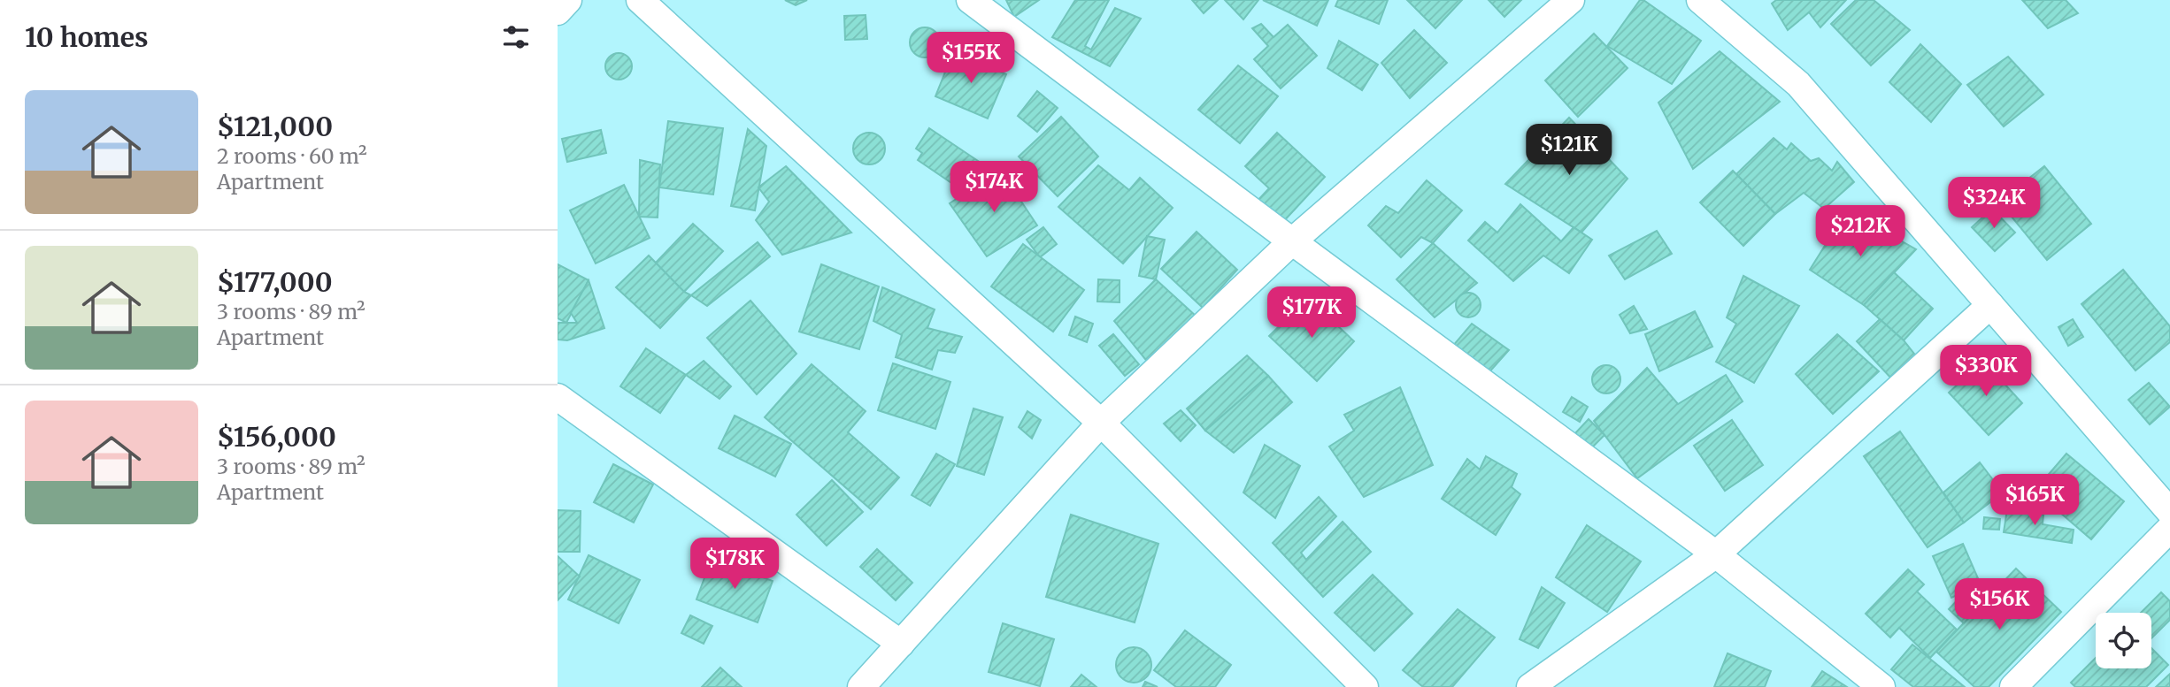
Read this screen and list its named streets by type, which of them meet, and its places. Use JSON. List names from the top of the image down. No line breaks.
{"page":{"heading":"10 homes","price":["$155K","$121K","$174K","$324K","$212K","$177K","$330K","$165K","$178K","$156K"],"list":[{"name":"$121,000","note":"2 rooms · 60 m² · Apartment"},{"name":"$177,000","note":"3 rooms · 89 m² · Apartment"},{"name":"$156,000","note":"3 rooms · 89 m² · Apartment"}]}}
